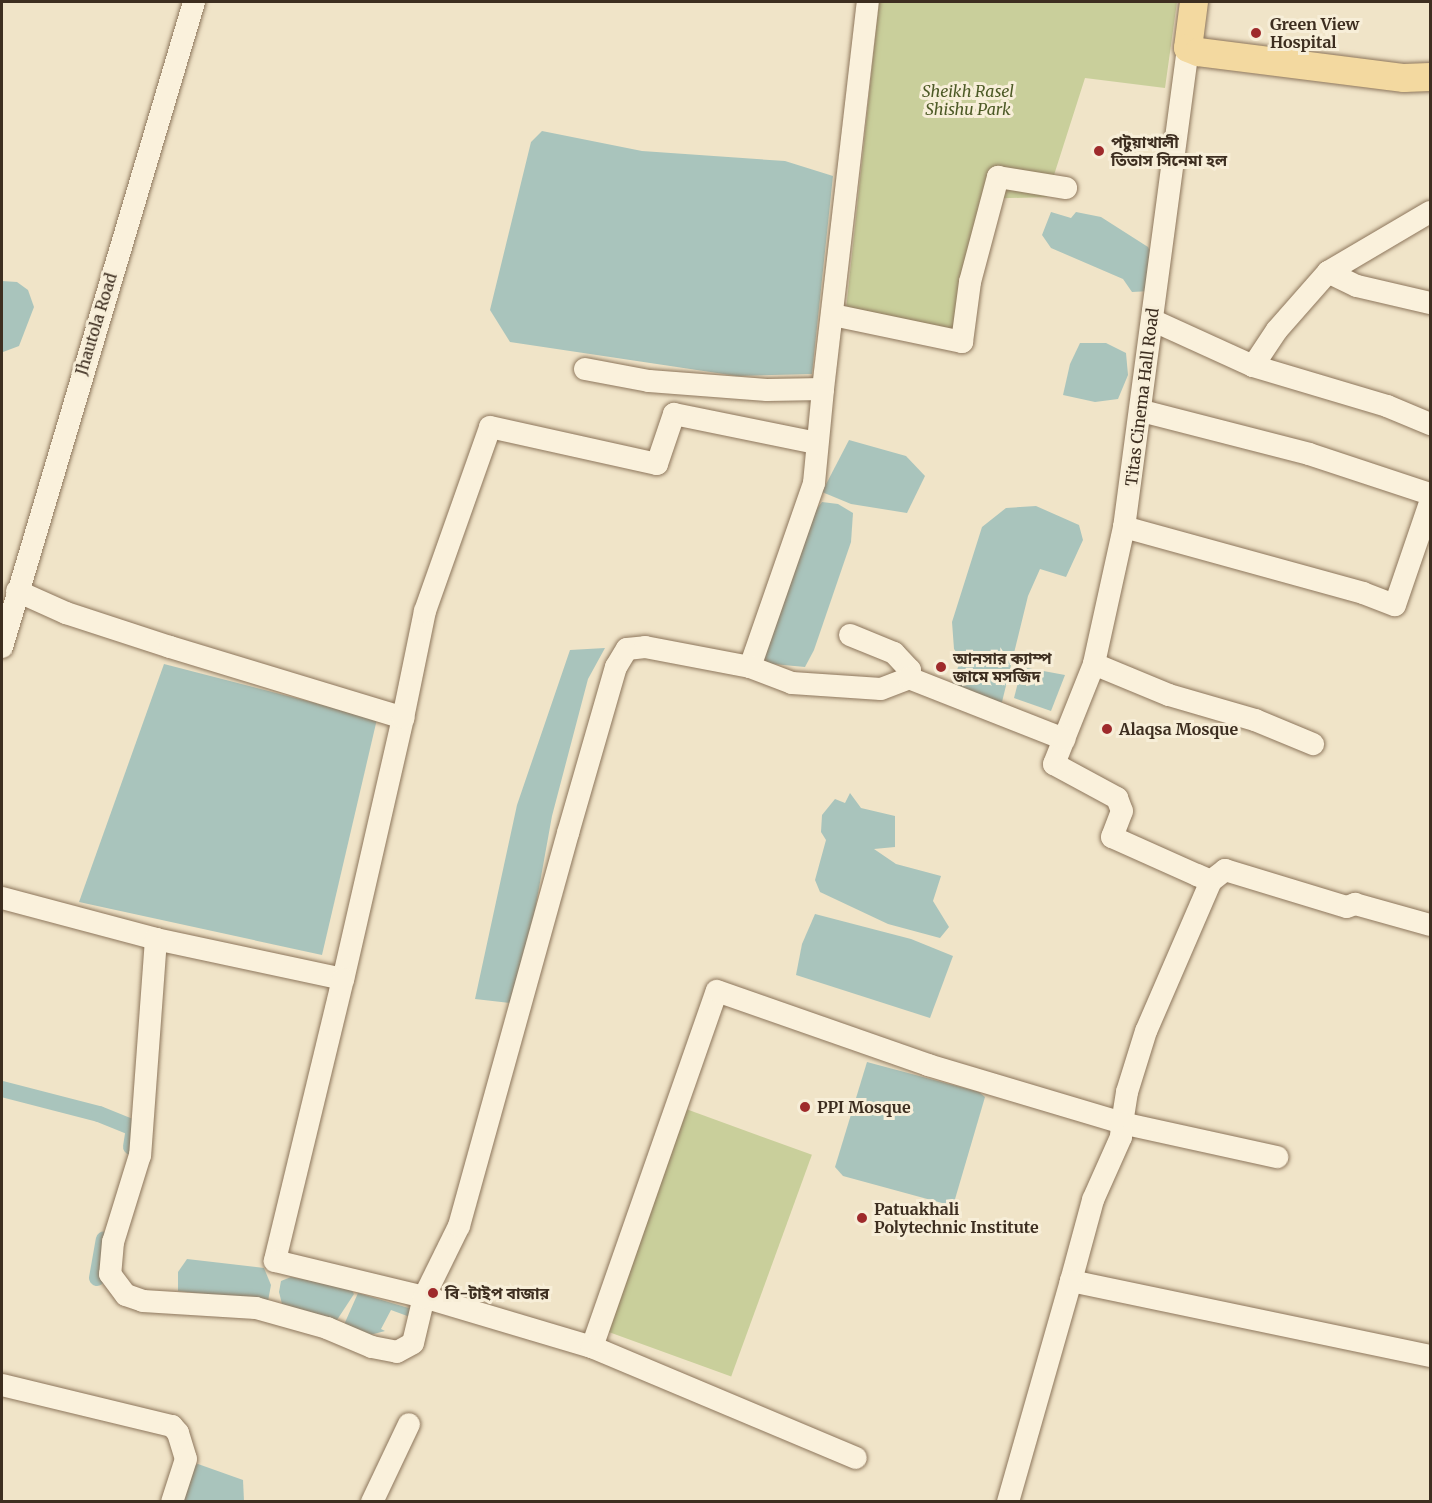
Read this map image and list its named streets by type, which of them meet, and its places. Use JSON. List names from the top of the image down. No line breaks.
{"streets":{"street":["Jhautola Road","Titas Cinema Hall Road"]},"parks":["Sheikh Rasel Shishu Park"],"places":["Green View Hospital","পটুয়াখালী তিতাস সিনেমা হল","আনসার ক্যাম্প জামে মসজিদ","Alaqsa Mosque","PPI Mosque","Patuakhali Polytechnic Institute","বি-টাইপ বাজার"]}
